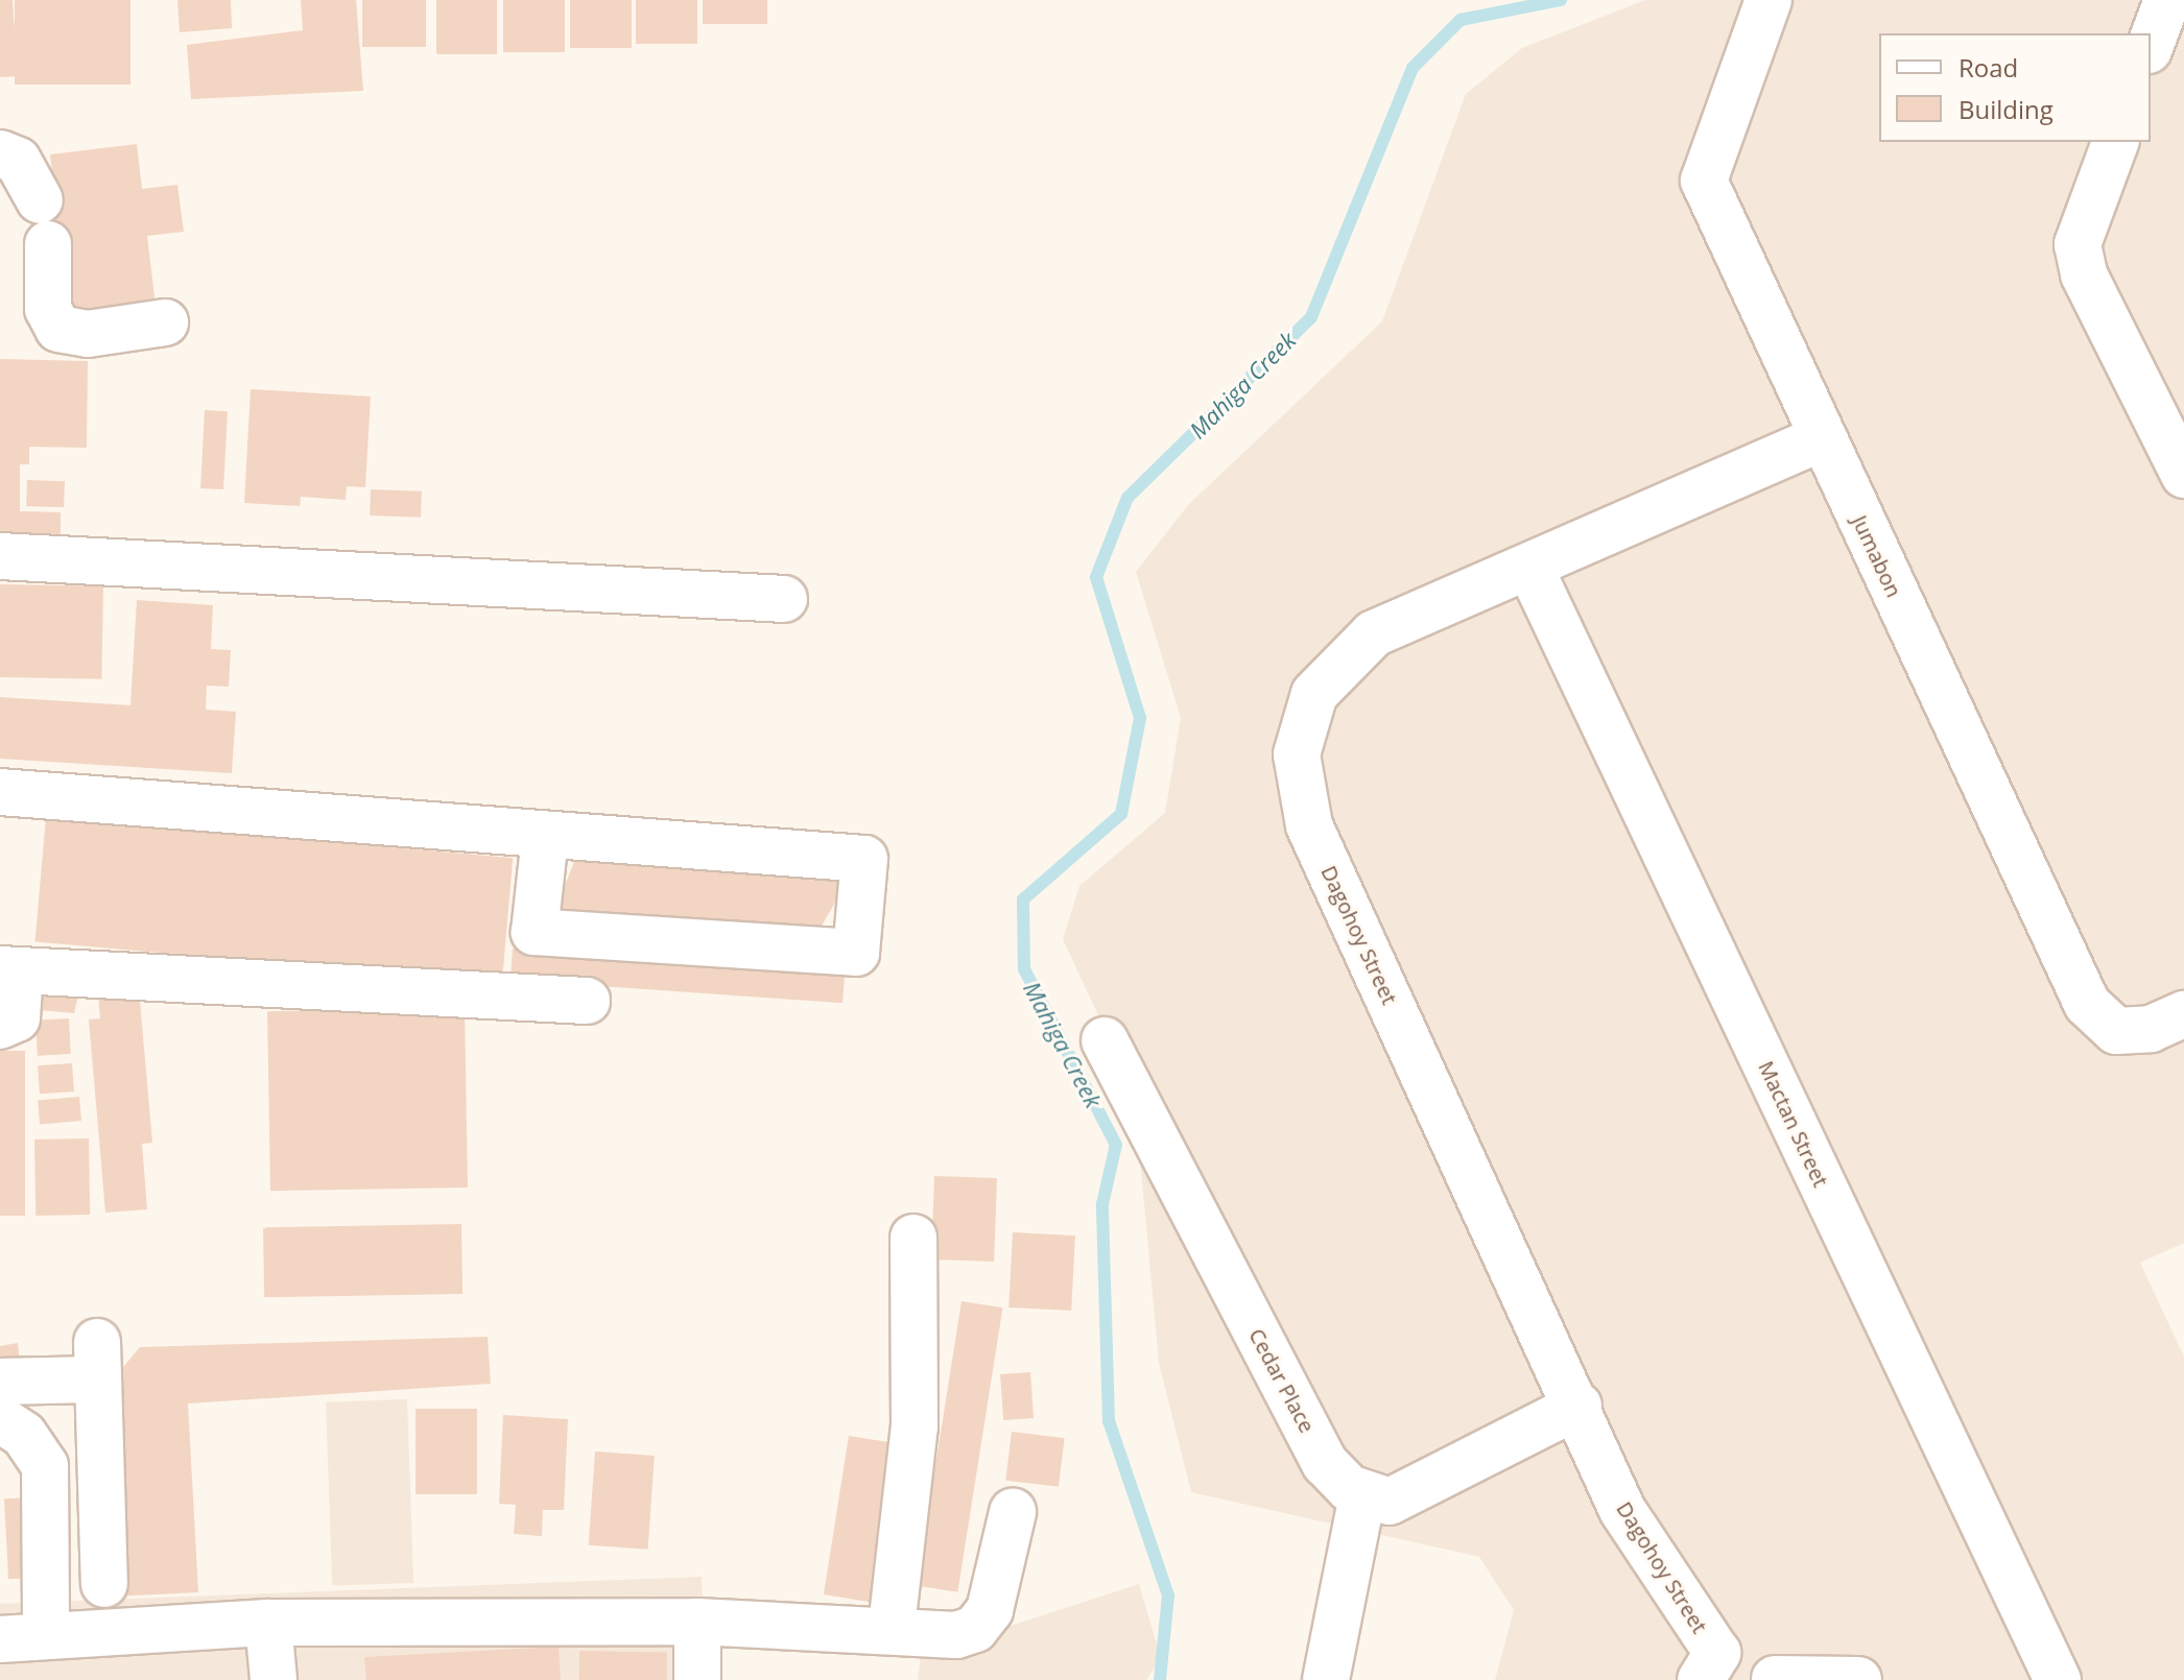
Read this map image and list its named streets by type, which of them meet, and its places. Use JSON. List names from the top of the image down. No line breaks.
{"streets":{"street":["Jumabon","Dagohoy Street","Mactan Street","Cedar Place"]},"crossings":[["Jumabon","Dagohoy Street"],["Dagohoy Street","Mactan Street"]],"water":["Mahiga Creek"],"legend":["Road","Building"]}
